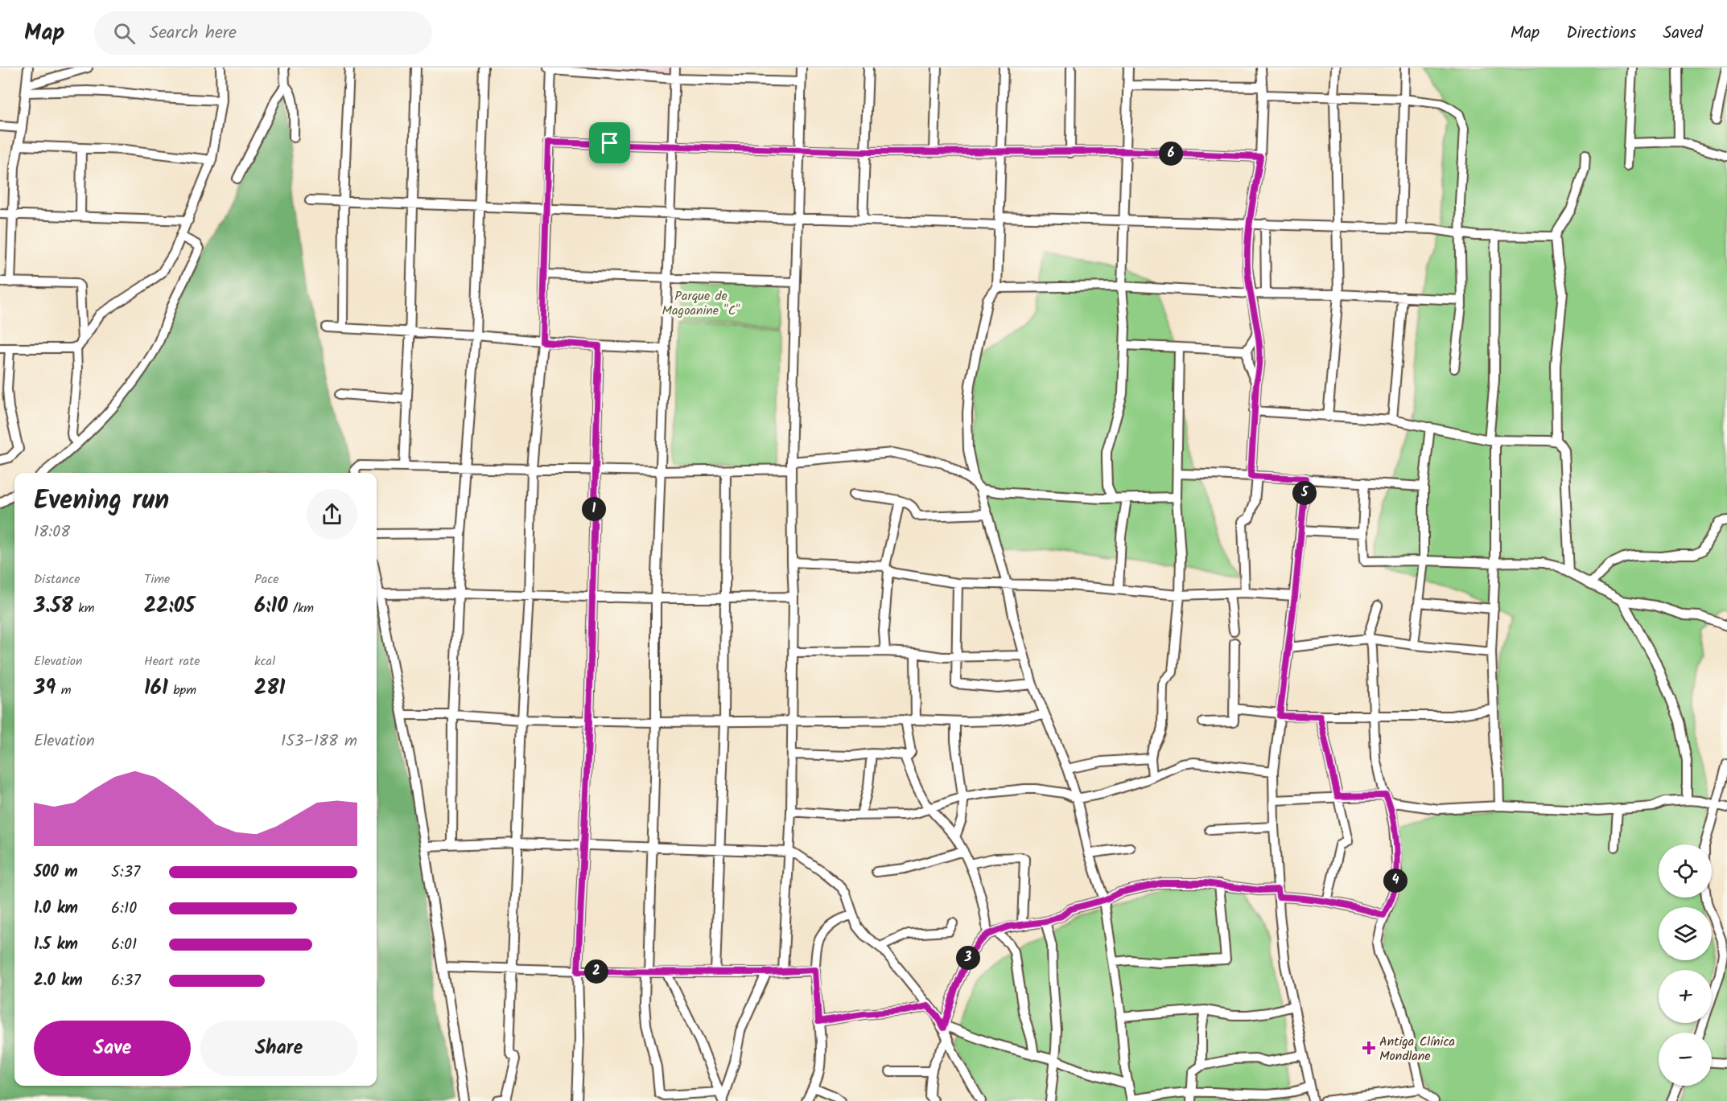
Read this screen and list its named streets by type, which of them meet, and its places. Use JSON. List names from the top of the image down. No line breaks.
{"parks":["Parque de Magoanine \"C\""],"places":{"health":["Antiga Clínica Mondlane"]},"page":{"header":"Map","search":"Search here","nav":["Map","Directions","Saved"],"pins":["6","5","1","4","3","2"],"heading":["Evening run","18:08"],"stats":[["Distance","3.58 km"],["Time","22:05"],["Pace","6:10 /km"],["Elevation","39 m"],["Heart rate","161 bpm"],["kcal","281"]],"chart":["Elevation","153–188 m"],"map_buttons":["+","−"],"list":[{"name":"500 m","note":"5:37"},{"name":"1.0 km","note":"6:10"},{"name":"1.5 km","note":"6:01"},{"name":"2.0 km","note":"6:37"}],"buttons":["Save","Share"]}}
